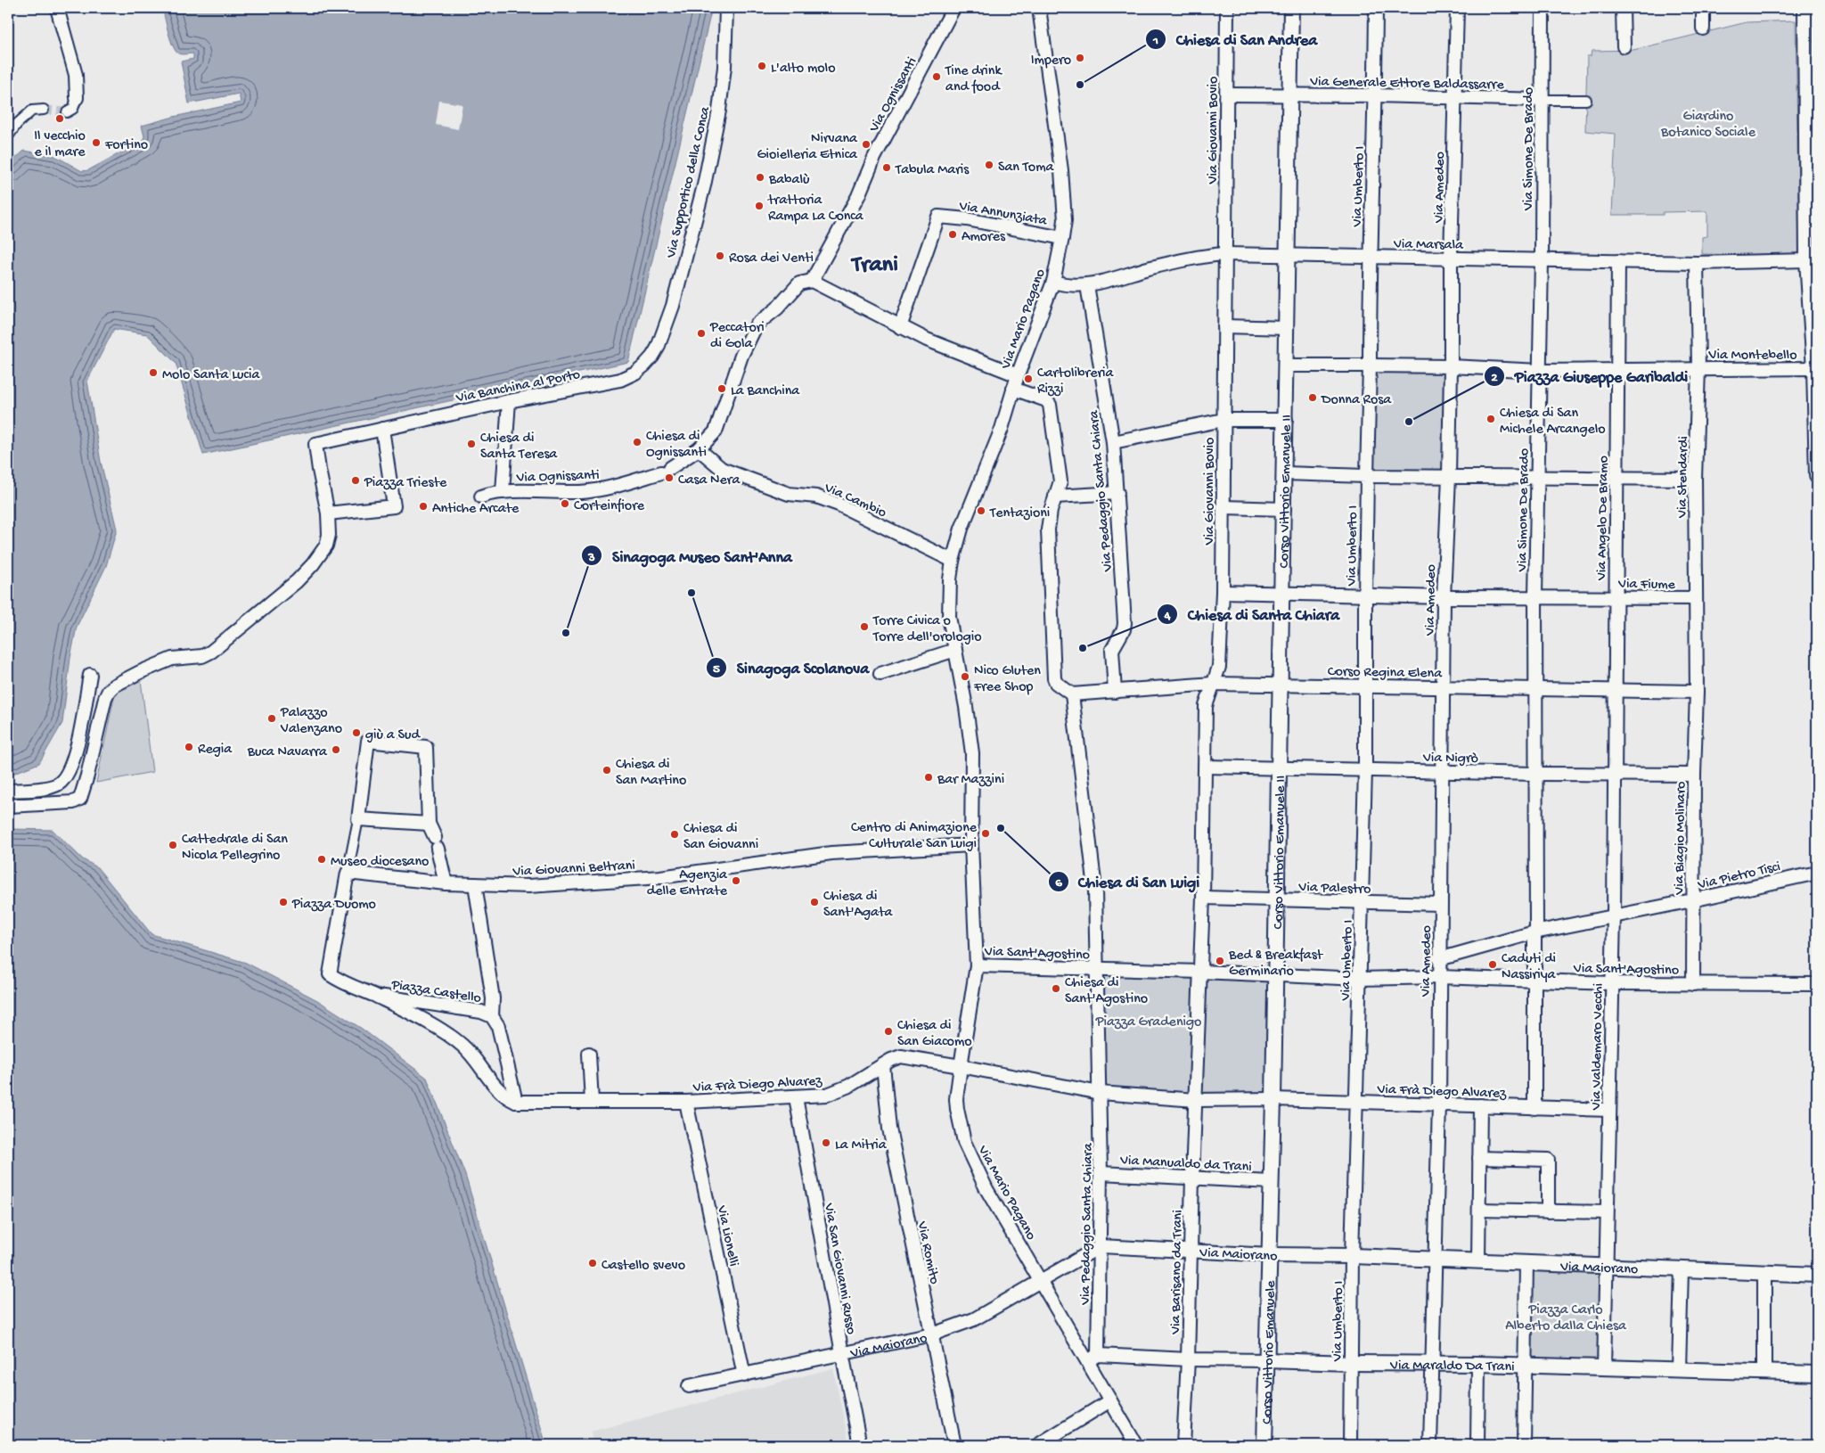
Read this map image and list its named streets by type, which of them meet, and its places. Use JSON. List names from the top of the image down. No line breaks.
{"streets":{"street":["Via Generale Ettore Baldassarre","Via Ognissanti","Via Giovanni Bovio","Via Simone De Brado","Via Supportico della Conca","Via Umberto I","Via Amedeo","Via Annunziata","Via Marsala","Via Mario Pagano","Via Montebello","Via Banchina al Porto","Via Stendardi","Via Pedaggio Santa Chiara","Corso Vittorio Emanuele II","Via Cambio","Via Angelo De Bramo","Via Fiume","Corso Regina Elena","Via Nigrò","Via Biagio Molinaro","Via Giovanni Beltrani","Via Pietro Tisci","Via Palestro","Via Sant'Agostino","Piazza Castello","Via Valdemaro Vecchi","Via Frà Diego Alvarez","Via Manualdo da Trani","Via Lionelli","Via Romito","Via Maiorano","Via San Giovanni Russo","Via Barisano da Trani","Corso Vittorio Emanuele","Via Maraldo Da Trani"]},"crossings":[["Via Generale Ettore Baldassarre","Via Giovanni Bovio"],["Via Generale Ettore Baldassarre","Via Simone De Brado"],["Via Generale Ettore Baldassarre","Via Umberto I"],["Via Generale Ettore Baldassarre","Via Amedeo"],["Via Generale Ettore Baldassarre","Corso Vittorio Emanuele II"],["Via Ognissanti","Via Cambio"],["Via Giovanni Bovio","Via Marsala"],["Via Giovanni Bovio","Via Fiume"],["Via Giovanni Bovio","Corso Regina Elena"],["Via Giovanni Bovio","Via Nigrò"],["Via Giovanni Bovio","Via Palestro"],["Via Simone De Brado","Via Marsala"],["Via Simone De Brado","Via Montebello"],["Via Simone De Brado","Via Fiume"],["Via Simone De Brado","Corso Regina Elena"],["Via Simone De Brado","Via Nigrò"],["Via Simone De Brado","Via Pietro Tisci"],["Via Simone De Brado","Via Sant'Agostino"],["Via Simone De Brado","Via Frà Diego Alvarez"],["Via Supportico della Conca","Via Banchina al Porto"],["Via Umberto I","Via Marsala"],["Via Umberto I","Via Montebello"],["Via Umberto I","Via Fiume"],["Via Umberto I","Corso Regina Elena"],["Via Umberto I","Via Nigrò"],["Via Umberto I","Via Palestro"],["Via Umberto I","Via Sant'Agostino"],["Via Umberto I","Via Frà Diego Alvarez"],["Via Umberto I","Via Maiorano"],["Via Umberto I","Via Maraldo Da Trani"],["Via Amedeo","Via Marsala"],["Via Amedeo","Via Montebello"],["Via Amedeo","Via Fiume"],["Via Amedeo","Corso Regina Elena"],["Via Amedeo","Via Nigrò"],["Via Amedeo","Via Pietro Tisci"],["Via Amedeo","Via Palestro"],["Via Amedeo","Via Sant'Agostino"],["Via Amedeo","Via Frà Diego Alvarez"],["Via Amedeo","Via Maiorano"],["Via Amedeo","Via Maraldo Da Trani"],["Via Annunziata","Via Mario Pagano"],["Via Marsala","Via Mario Pagano"],["Via Marsala","Via Stendardi"],["Via Marsala","Via Pedaggio Santa Chiara"],["Via Marsala","Corso Vittorio Emanuele II"],["Via Marsala","Via Angelo De Bramo"],["Via Mario Pagano","Via Pedaggio Santa Chiara"],["Via Mario Pagano","Via Cambio"],["Via Mario Pagano","Via Giovanni Beltrani"],["Via Mario Pagano","Via Sant'Agostino"],["Via Mario Pagano","Via Frà Diego Alvarez"],["Via Mario Pagano","Via Maiorano"],["Via Mario Pagano","Via Maraldo Da Trani"],["Via Montebello","Via Stendardi"],["Via Montebello","Via Angelo De Bramo"],["Via Stendardi","Via Fiume"],["Via Stendardi","Corso Regina Elena"],["Via Stendardi","Via Biagio Molinaro"],["Via Pedaggio Santa Chiara","Corso Regina Elena"],["Via Pedaggio Santa Chiara","Via Frà Diego Alvarez"],["Via Pedaggio Santa Chiara","Via Manualdo da Trani"],["Via Pedaggio Santa Chiara","Via Maiorano"],["Via Pedaggio Santa Chiara","Via Maraldo Da Trani"],["Corso Vittorio Emanuele II","Via Fiume"],["Corso Vittorio Emanuele II","Corso Regina Elena"],["Corso Vittorio Emanuele II","Via Nigrò"],["Corso Vittorio Emanuele II","Via Palestro"],["Corso Vittorio Emanuele II","Via Sant'Agostino"],["Via Angelo De Bramo","Via Fiume"],["Via Angelo De Bramo","Corso Regina Elena"],["Via Angelo De Bramo","Via Nigrò"],["Via Angelo De Bramo","Via Valdemaro Vecchi"],["Corso Regina Elena","Via Biagio Molinaro"],["Via Nigrò","Via Biagio Molinaro"],["Via Nigrò","Via Valdemaro Vecchi"],["Via Biagio Molinaro","Via Pietro Tisci"],["Via Biagio Molinaro","Via Sant'Agostino"],["Via Giovanni Beltrani","Piazza Castello"],["Via Pietro Tisci","Via Valdemaro Vecchi"],["Via Sant'Agostino","Via Valdemaro Vecchi"],["Piazza Castello","Via Frà Diego Alvarez"],["Via Valdemaro Vecchi","Via Frà Diego Alvarez"],["Via Valdemaro Vecchi","Via Maiorano"],["Via Frà Diego Alvarez","Via Lionelli"],["Via Frà Diego Alvarez","Via Romito"],["Via Frà Diego Alvarez","Via San Giovanni Russo"],["Via Frà Diego Alvarez","Corso Vittorio Emanuele"],["Via Manualdo da Trani","Via Barisano da Trani"],["Via Manualdo da Trani","Corso Vittorio Emanuele"],["Via Lionelli","Via Maiorano"],["Via Romito","Via Maiorano"],["Via Maiorano","Via San Giovanni Russo"],["Via Maiorano","Via Barisano da Trani"],["Via Maiorano","Corso Vittorio Emanuele"],["Via Barisano da Trani","Via Maraldo Da Trani"],["Corso Vittorio Emanuele","Via Maraldo Da Trani"]],"districts":["Trani"],"parks":["Giardino Botanico Sociale","Piazza Gradenigo","Piazza Carlo Alberto dalla Chiesa"],"places":["Impero","L'alto molo","Tine drink and food","Chiesa di San Andrea","Il vecchio e il mare","Fortino","Nirvana Gioielleria Etnica","San Toma","Tabula Maris","Babalù","trattoria Rampa La Conca","Amores","Rosa dei Venti","Peccatori di Gola","Molo Santa Lucia","Cartolibreria Rizzi","La Banchina","Donna Rosa","Chiesa di San Michele Arcangelo","Piazza Giuseppe Garibaldi","Chiesa di Ognissanti","Chiesa di Santa Teresa","Casa Nera","Piazza Trieste","Corteinfiore","Antiche Arcate","Tentazioni","Sinagoga Scolanova","Torre Civica o Torre dell'orologio","Sinagoga Museo Sant'Anna","Chiesa di Santa Chiara","Nico Gluten Free Shop","Palazzo Valenzano","giù a Sud","Regia","Buca Navarra","Chiesa di San Martino","Bar Mazzini","Chiesa di San Luigi","Centro di Animazione Culturale San Luigi","Chiesa di San Giovanni","Cattedrale di San Nicola Pellegrino","Museo diocesano","Agenzia delle Entrate","Piazza Duomo","Chiesa di Sant'Agata","Bed & Breakfast Germinario","Caduti di Nassiriya","Chiesa di Sant'Agostino","Chiesa di San Giacomo","La Mitria","Castello svevo"]}
